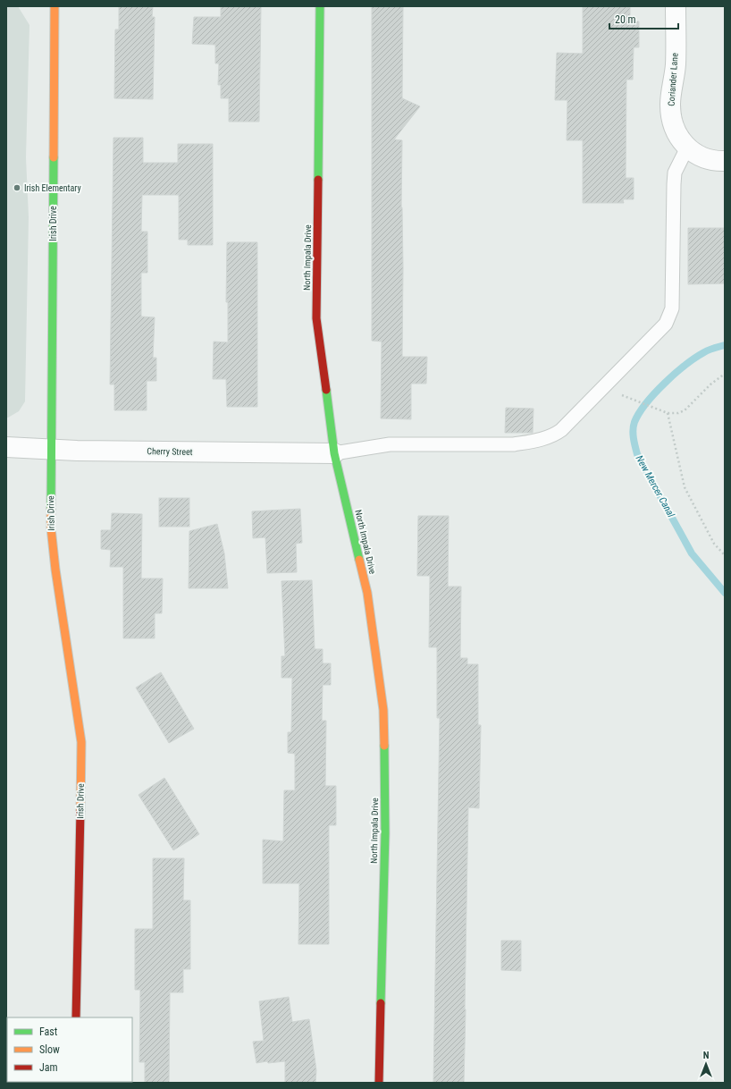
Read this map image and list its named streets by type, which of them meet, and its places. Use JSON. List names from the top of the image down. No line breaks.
{"streets":{"street":["Coriander Lane","Irish Drive","North Impala Drive","Cherry Street"]},"crossings":[["Irish Drive","Cherry Street"],["North Impala Drive","Cherry Street"]],"water":["New Mercer Canal"],"places":["Irish Elementary"],"legend":["Fast","Slow","Jam"],"scale_bar":"20 m","north":"top"}
